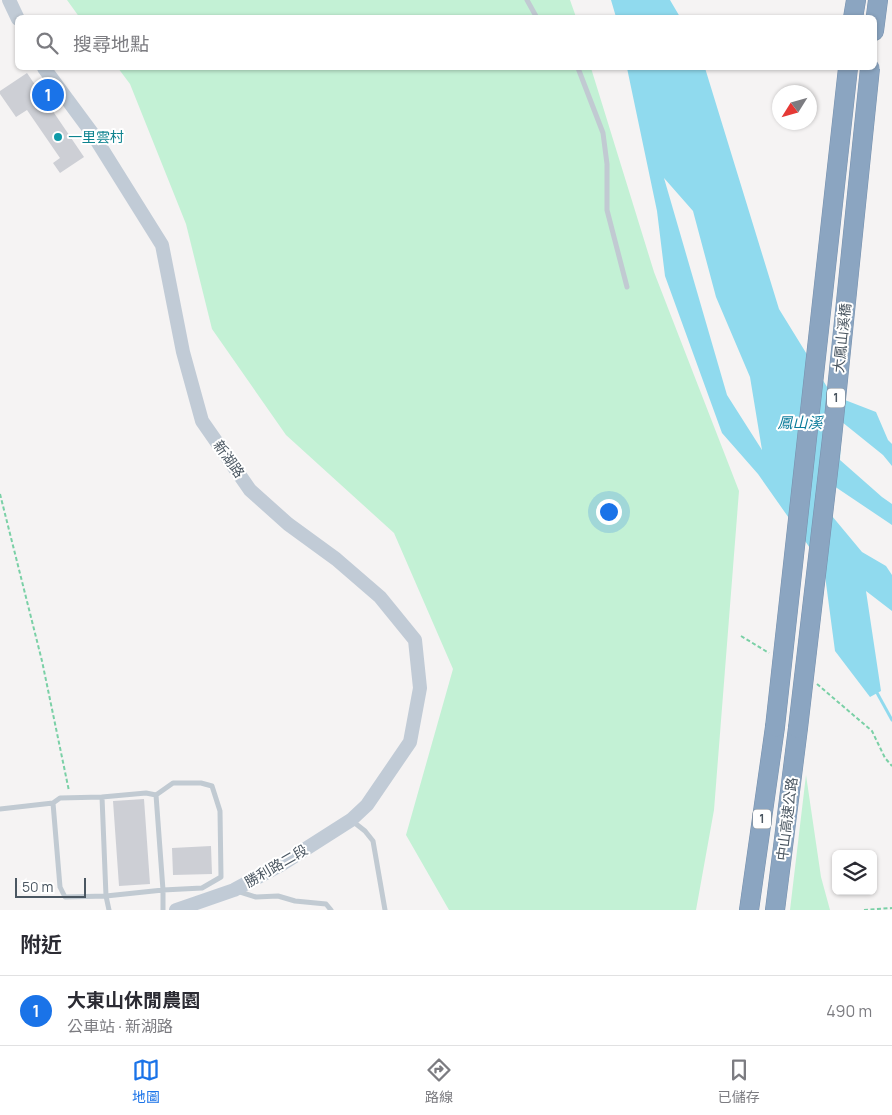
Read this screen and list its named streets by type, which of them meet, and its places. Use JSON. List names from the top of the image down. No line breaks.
{"streets":{"highway":["大鳳山溪橋","1","中山高速公路"],"main road":["新湖路","勝利路二段"]},"crossings":[["大鳳山溪橋","中山高速公路"],["新湖路","勝利路二段"]],"water":["鳳山溪"],"places":["一里雲村"],"scale_bar":"50 m","north":"bottom left","page":{"search":"搜尋地點","pins":"1","scale":"50 m","heading":"附近","list":[{"mark":"1","name":"大東山休閒農園","note":"公車站 · 新湖路","value":"490 m"}],"nav":["地圖","路線","已儲存"]}}
